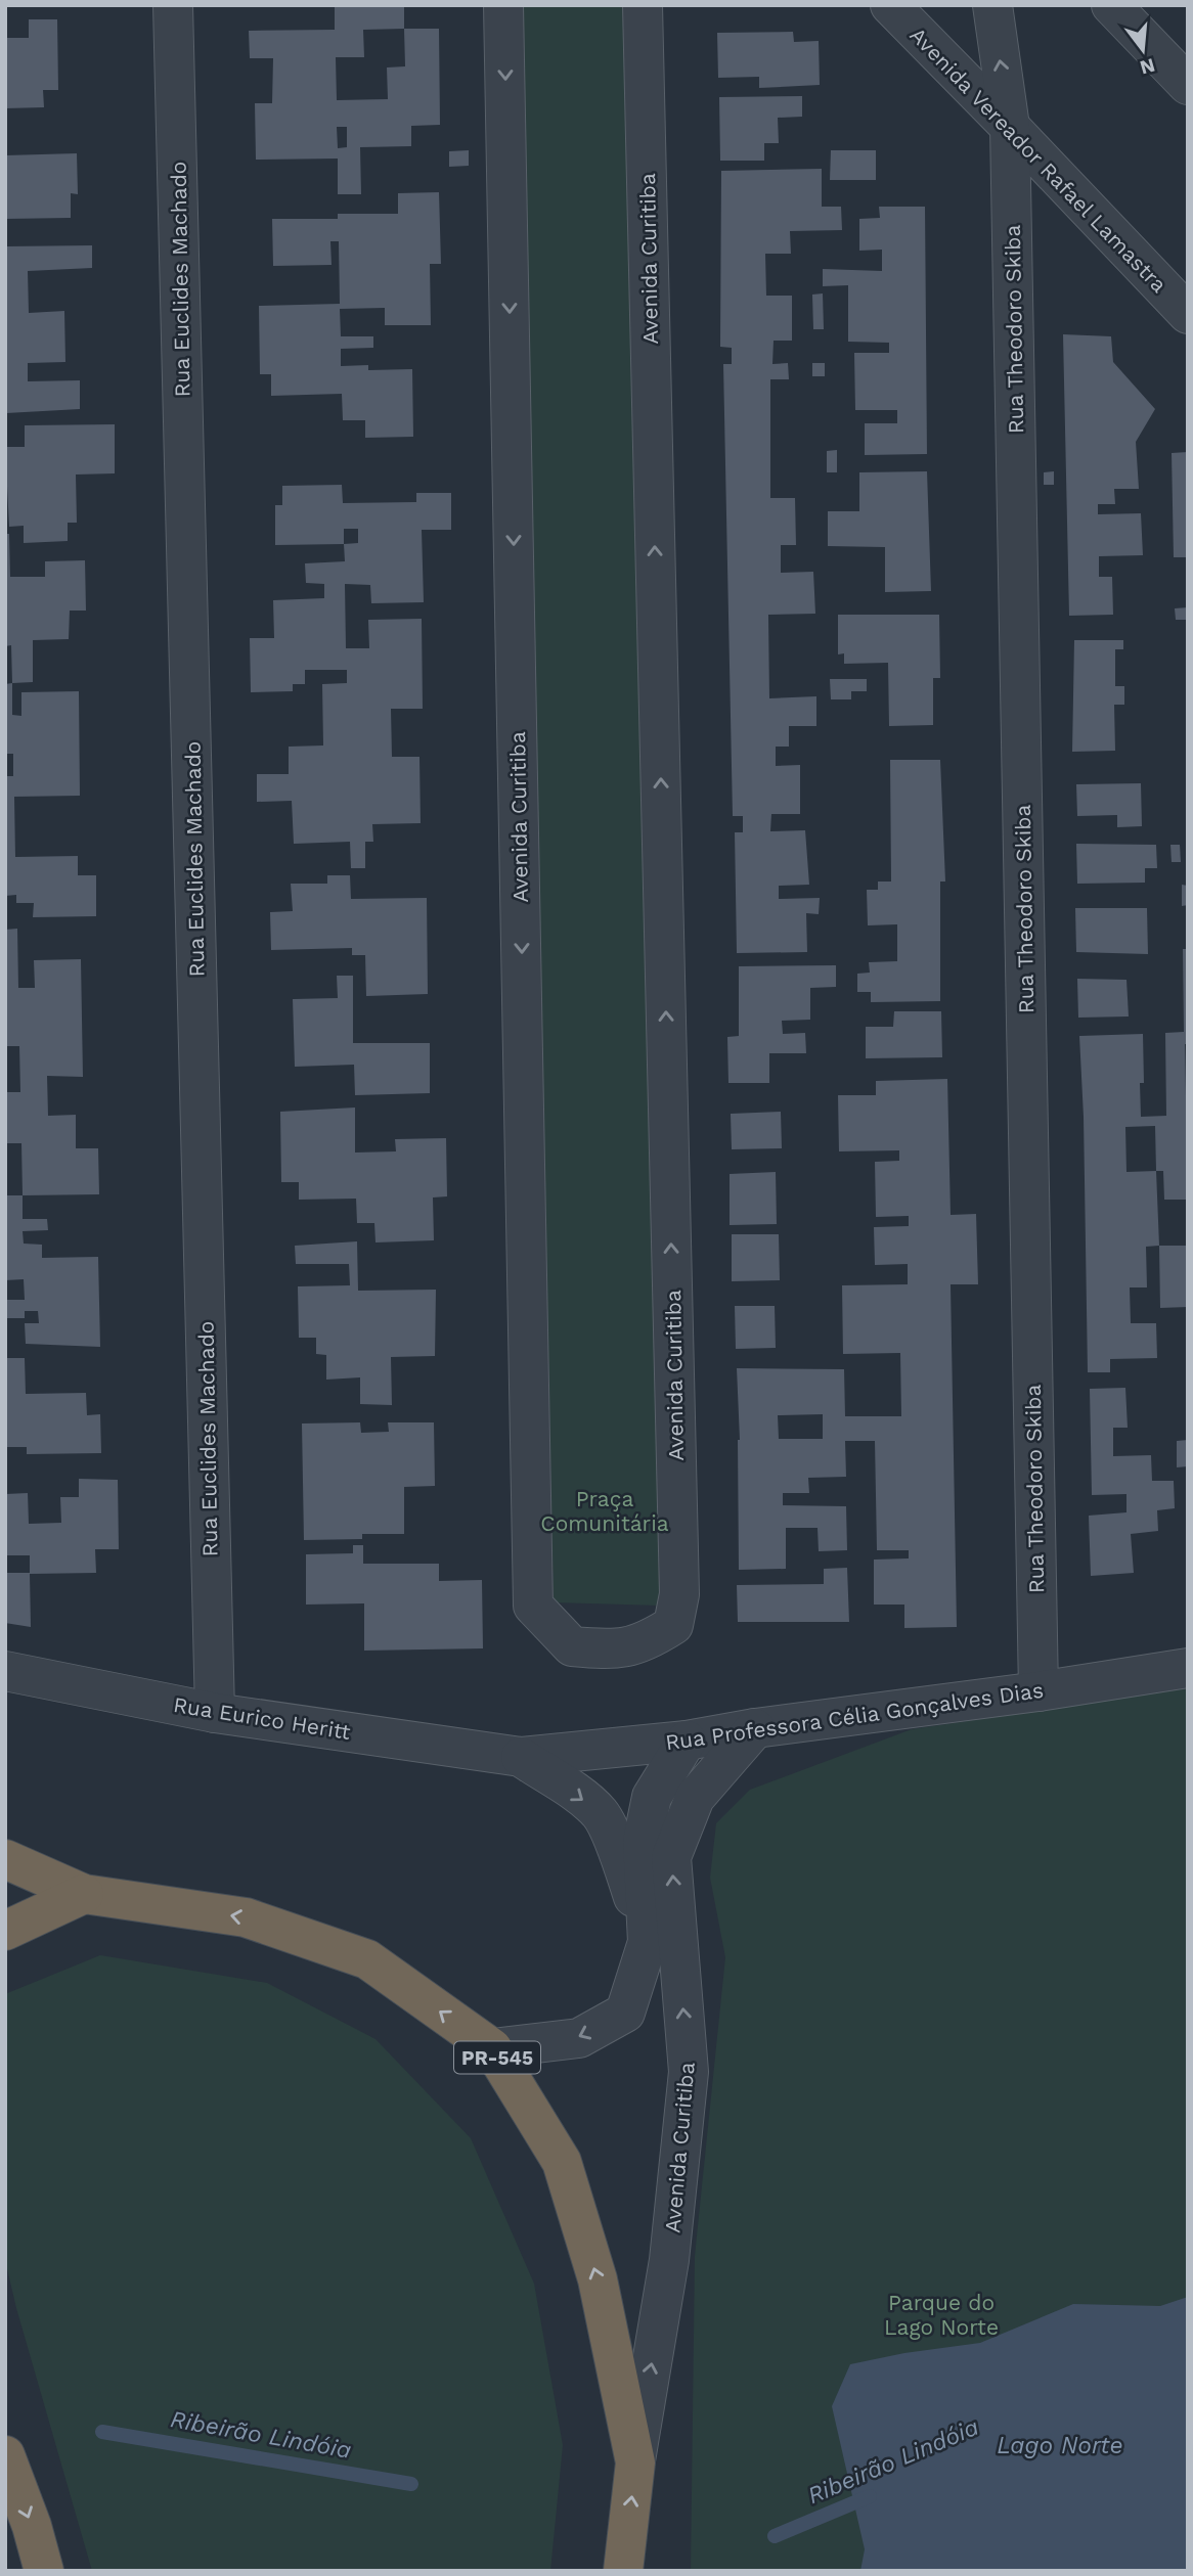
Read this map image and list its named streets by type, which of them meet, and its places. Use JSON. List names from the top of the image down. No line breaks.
{"streets":{"highway":["PR-545"],"street":["Avenida Vereador Rafael Lamastra","Avenida Curitiba","Rua Euclides Machado","Rua Theodoro Skiba","Rua Professora Célia Gonçalves Dias","Rua Eurico Heritt"]},"crossings":[["Avenida Vereador Rafael Lamastra","Rua Theodoro Skiba"],["Avenida Curitiba","Rua Professora Célia Gonçalves Dias"],["Avenida Curitiba","PR-545"],["Rua Euclides Machado","Rua Eurico Heritt"],["Rua Theodoro Skiba","Rua Professora Célia Gonçalves Dias"],["Rua Professora Célia Gonçalves Dias","Rua Eurico Heritt"]],"water":["Ribeirão Lindóia","Lago Norte"],"parks":["Praça Comunitária","Parque do Lago Norte"],"north":"bottom"}
